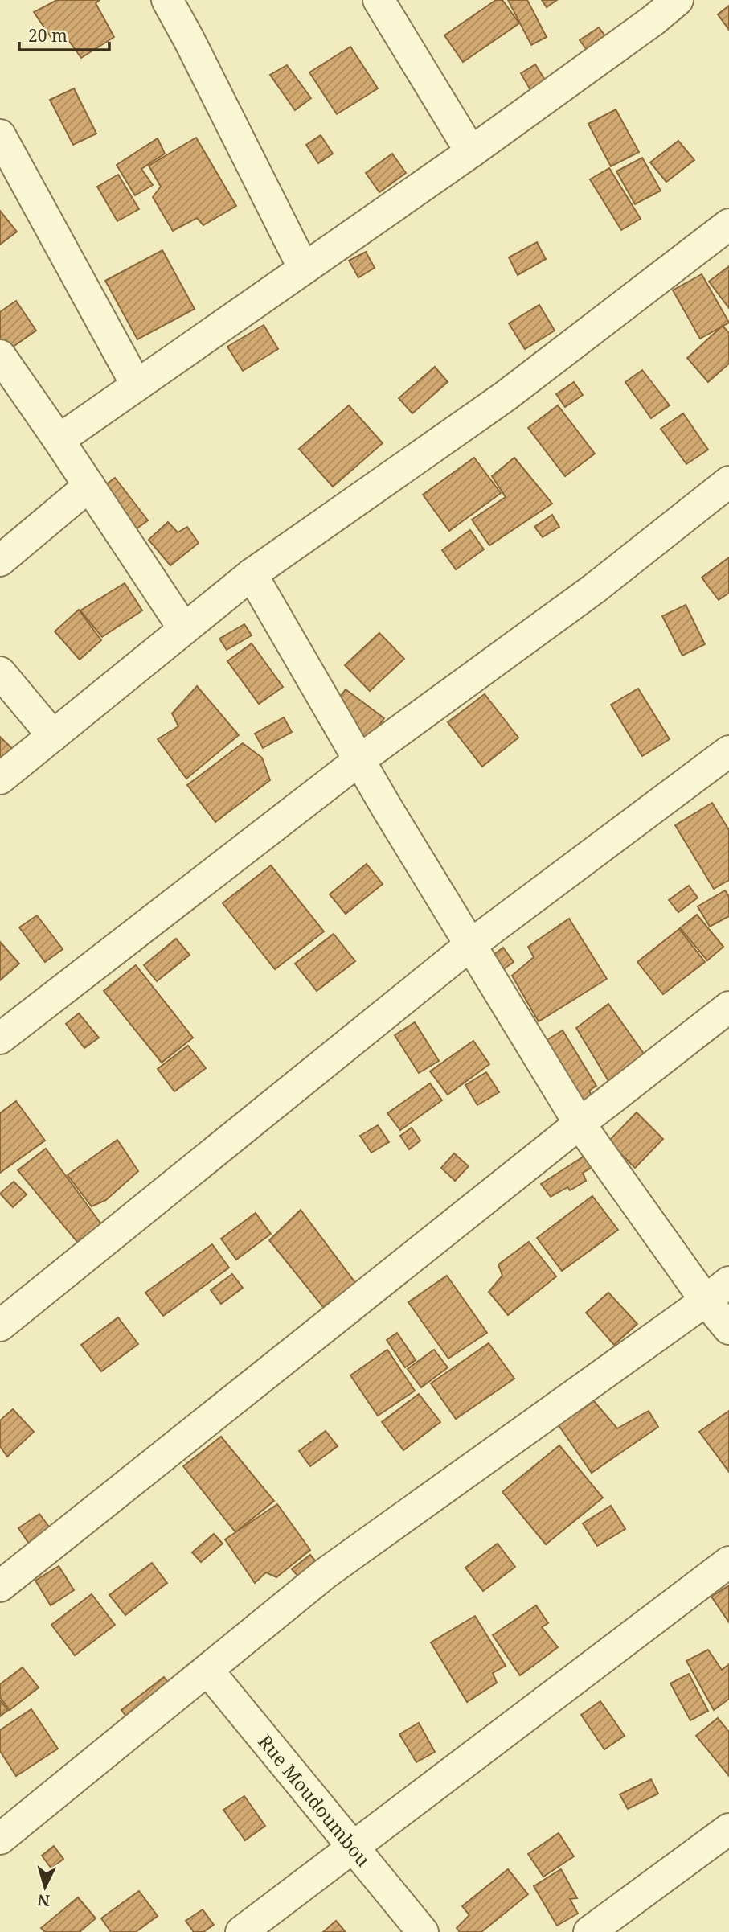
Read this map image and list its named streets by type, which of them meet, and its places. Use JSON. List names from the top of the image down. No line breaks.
{"streets":{"street":["Rue Moudoumbou"]},"scale_bar":"20 m","north":"bottom"}
